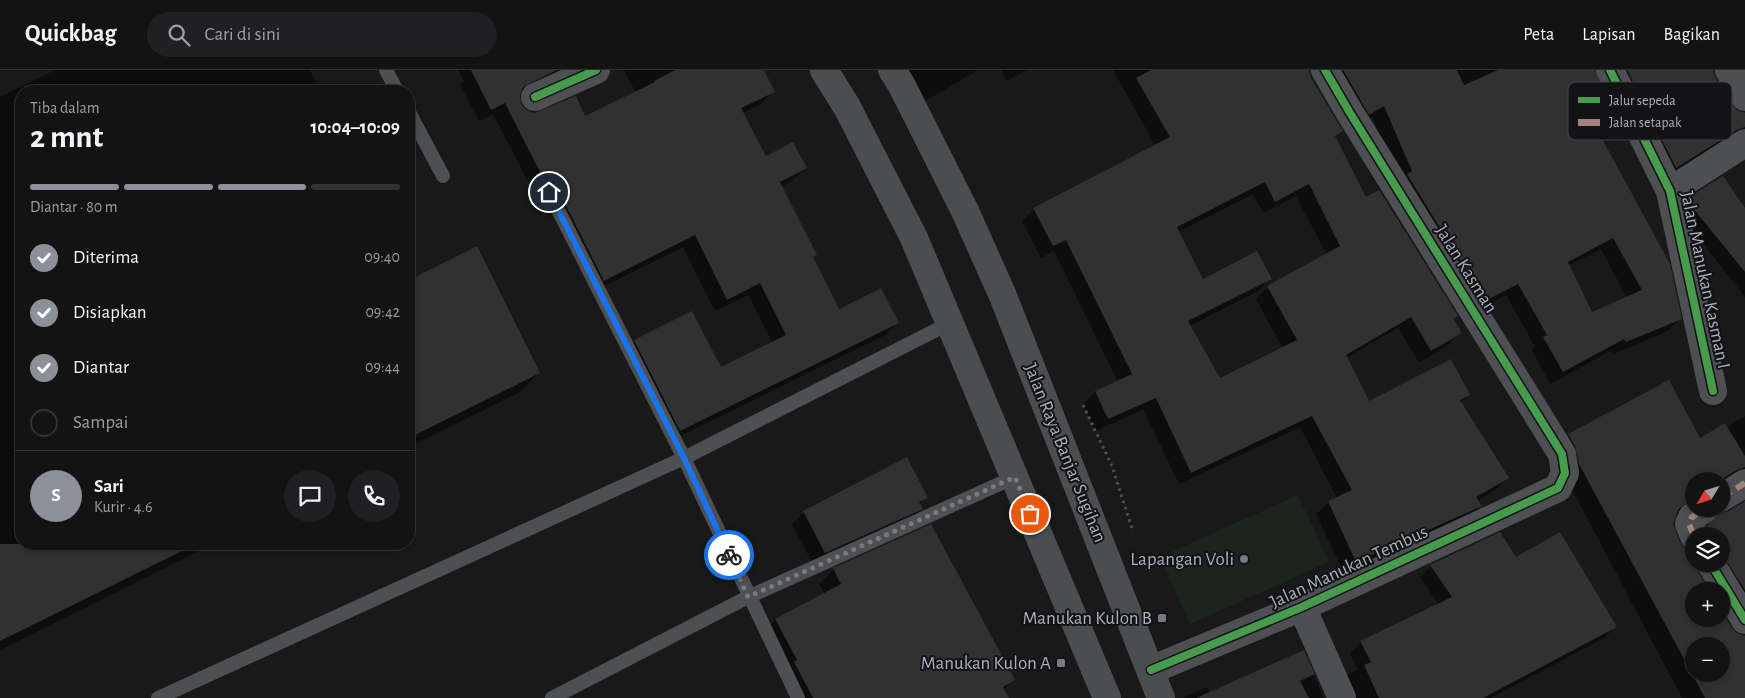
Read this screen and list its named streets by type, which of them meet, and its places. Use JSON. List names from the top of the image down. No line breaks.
{"streets":{"main road":["Jalan Raya Banjar Sugihan"],"street":["Jalan Kasman","Jalan Manukan Kasman I","Jalan Manukan Tembus"]},"crossings":[["Jalan Kasman","Jalan Manukan Tembus"],["Jalan Raya Banjar Sugihan","Jalan Manukan Tembus"]],"places":{"other":["Lapangan Voli"],"transit":["Manukan Kulon B","Manukan Kulon A"]},"legend":["Jalur sepeda","Jalan setapak"],"north":"bottom left","page":{"header":"Quickbag","search":"Cari di sini","nav":["Peta","Lapisan","Bagikan"],"heading":["2 mnt","Tiba dalam","10:04–10:09"],"panel":["Sari","Kurir · 4.6"],"bar":"Diantar · 80 m","list":[["Diterima","09:40"],["Disiapkan","09:42"],["Diantar","09:44"],"Sampai"],"round":"S","map_buttons":["+","−"]}}
